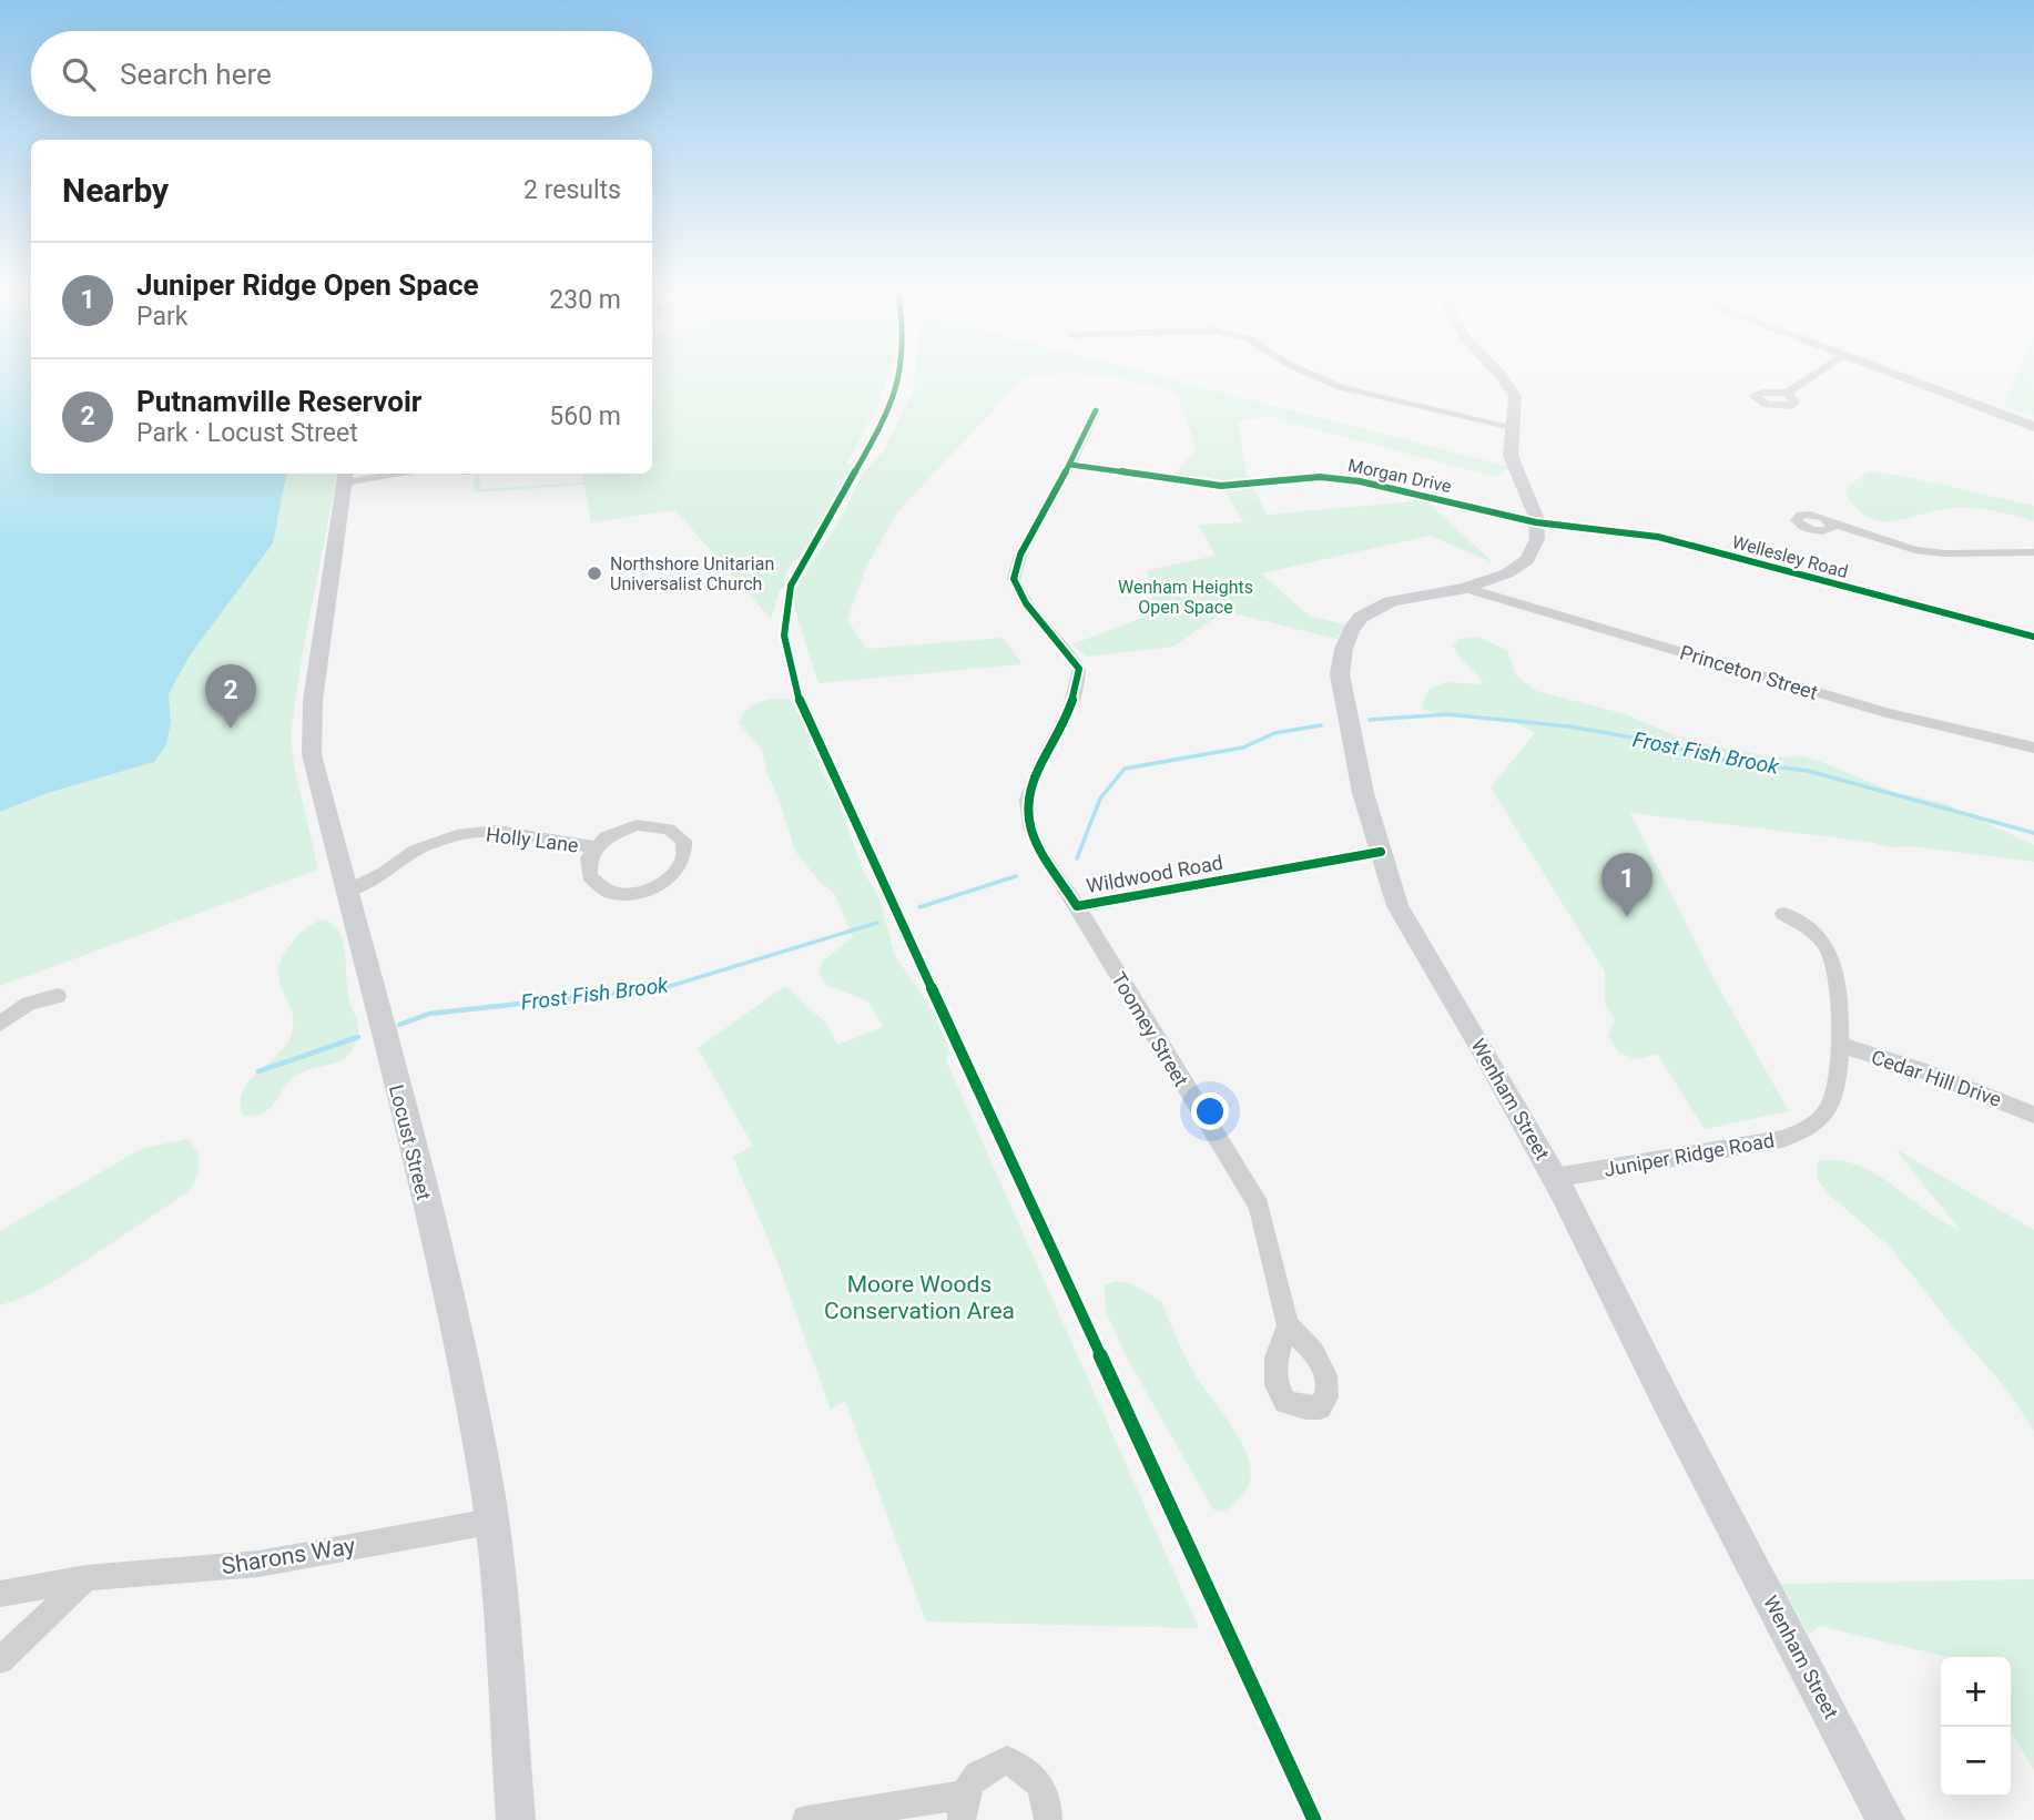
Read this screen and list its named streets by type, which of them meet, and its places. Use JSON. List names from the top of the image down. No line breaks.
{"streets":{"main road":["Wenham Street","Locust Street"],"street":["Morgan Drive","Wellesley Road","Princeton Street","Holly Lane","Wildwood Road","Toomey Street","Cedar Hill Drive","Juniper Ridge Road","Sharons Way"]},"crossings":[["Morgan Drive","Wellesley Road"],["Morgan Drive","Wildwood Road"],["Morgan Drive","Wenham Street"],["Wellesley Road","Wenham Street"],["Princeton Street","Wenham Street"],["Holly Lane","Locust Street"],["Wildwood Road","Toomey Street"],["Wildwood Road","Wenham Street"],["Cedar Hill Drive","Juniper Ridge Road"],["Wenham Street","Juniper Ridge Road"],["Locust Street","Sharons Way"]],"water":["Frost Fish Brook"],"parks":["Wenham Heights Open Space","Moore Woods Conservation Area"],"places":["Northshore Unitarian Universalist Church"],"page":{"search":"Search here","heading":["Nearby","2 results"],"list":[{"mark":"1","name":"Juniper Ridge Open Space","note":"Park","value":"230 m"},{"mark":"2","name":"Putnamville Reservoir","note":"Park · Locust Street","value":"560 m"}],"pins":["2","1"],"map_buttons":["+","−"]}}
